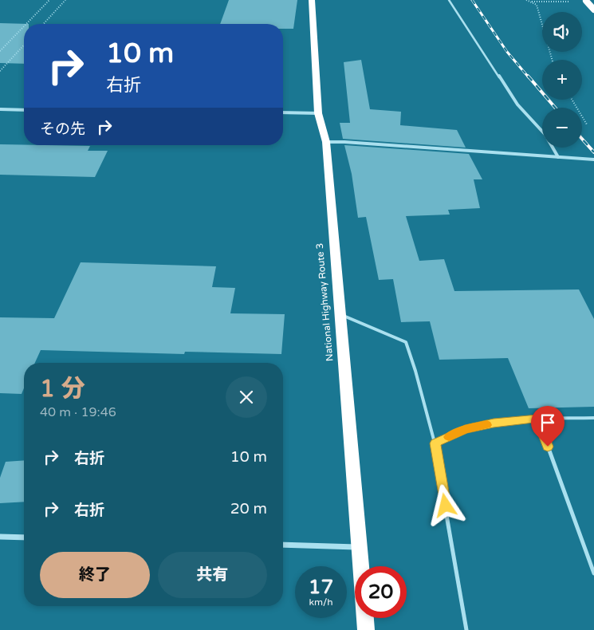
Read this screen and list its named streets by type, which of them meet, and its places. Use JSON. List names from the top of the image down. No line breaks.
{"streets":{"highway":["National Highway Route 3"]},"page":{"map_buttons":["+","−"],"turn":["10 m","右折"],"then":"その先","heading":["1 分","40 m · 19:46"],"list":[{"name":"右折","value":"10 m"},{"name":"右折","value":"20 m"}],"buttons":["終了","共有"],"speed":"17 km/h","limit":"20"}}
